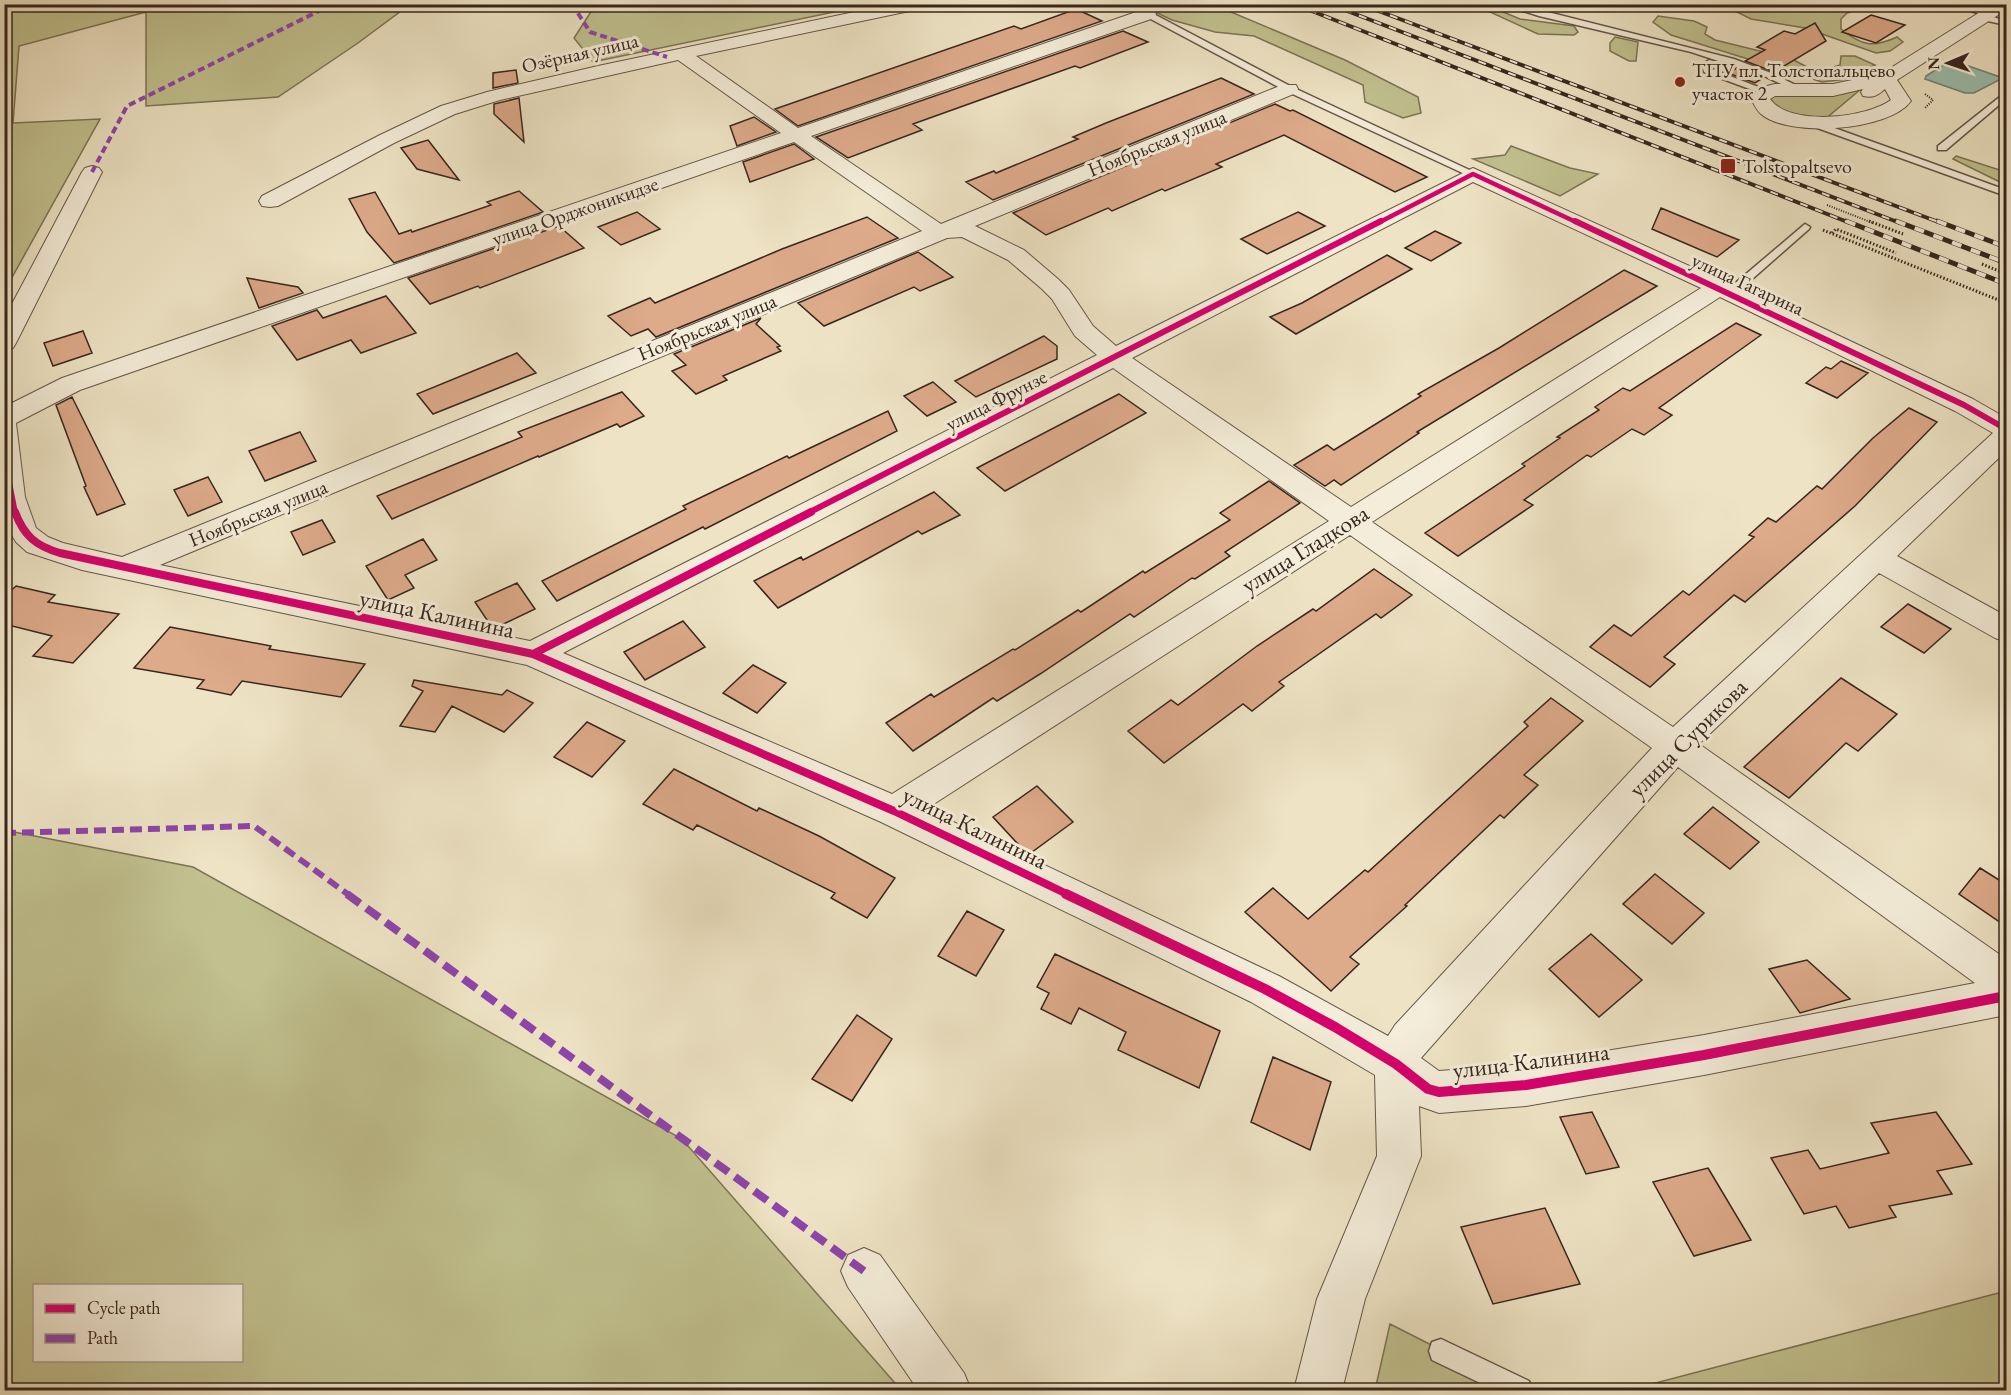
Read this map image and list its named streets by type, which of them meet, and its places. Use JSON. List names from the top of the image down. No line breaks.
{"streets":{"street":["Озёрная улица","Ноябрьская улица","улица Орджоникидзе","улица Гагарина","улица Фрунзе","улица Гладкова","улица Калинина","улица Сурикова"]},"crossings":[["Ноябрьская улица","улица Калинина"],["улица Гагарина","улица Фрунзе"],["улица Гагарина","улица Гладкова"],["улица Фрунзе","улица Калинина"],["улица Гладкова","улица Калинина"],["улица Калинина","улица Сурикова"]],"places":{"other":["ТПУ пл. Толстопальцево участок 2"],"transit":["Tolstopaltsevo"]},"legend":["Cycle path","Path"],"north":"left"}
